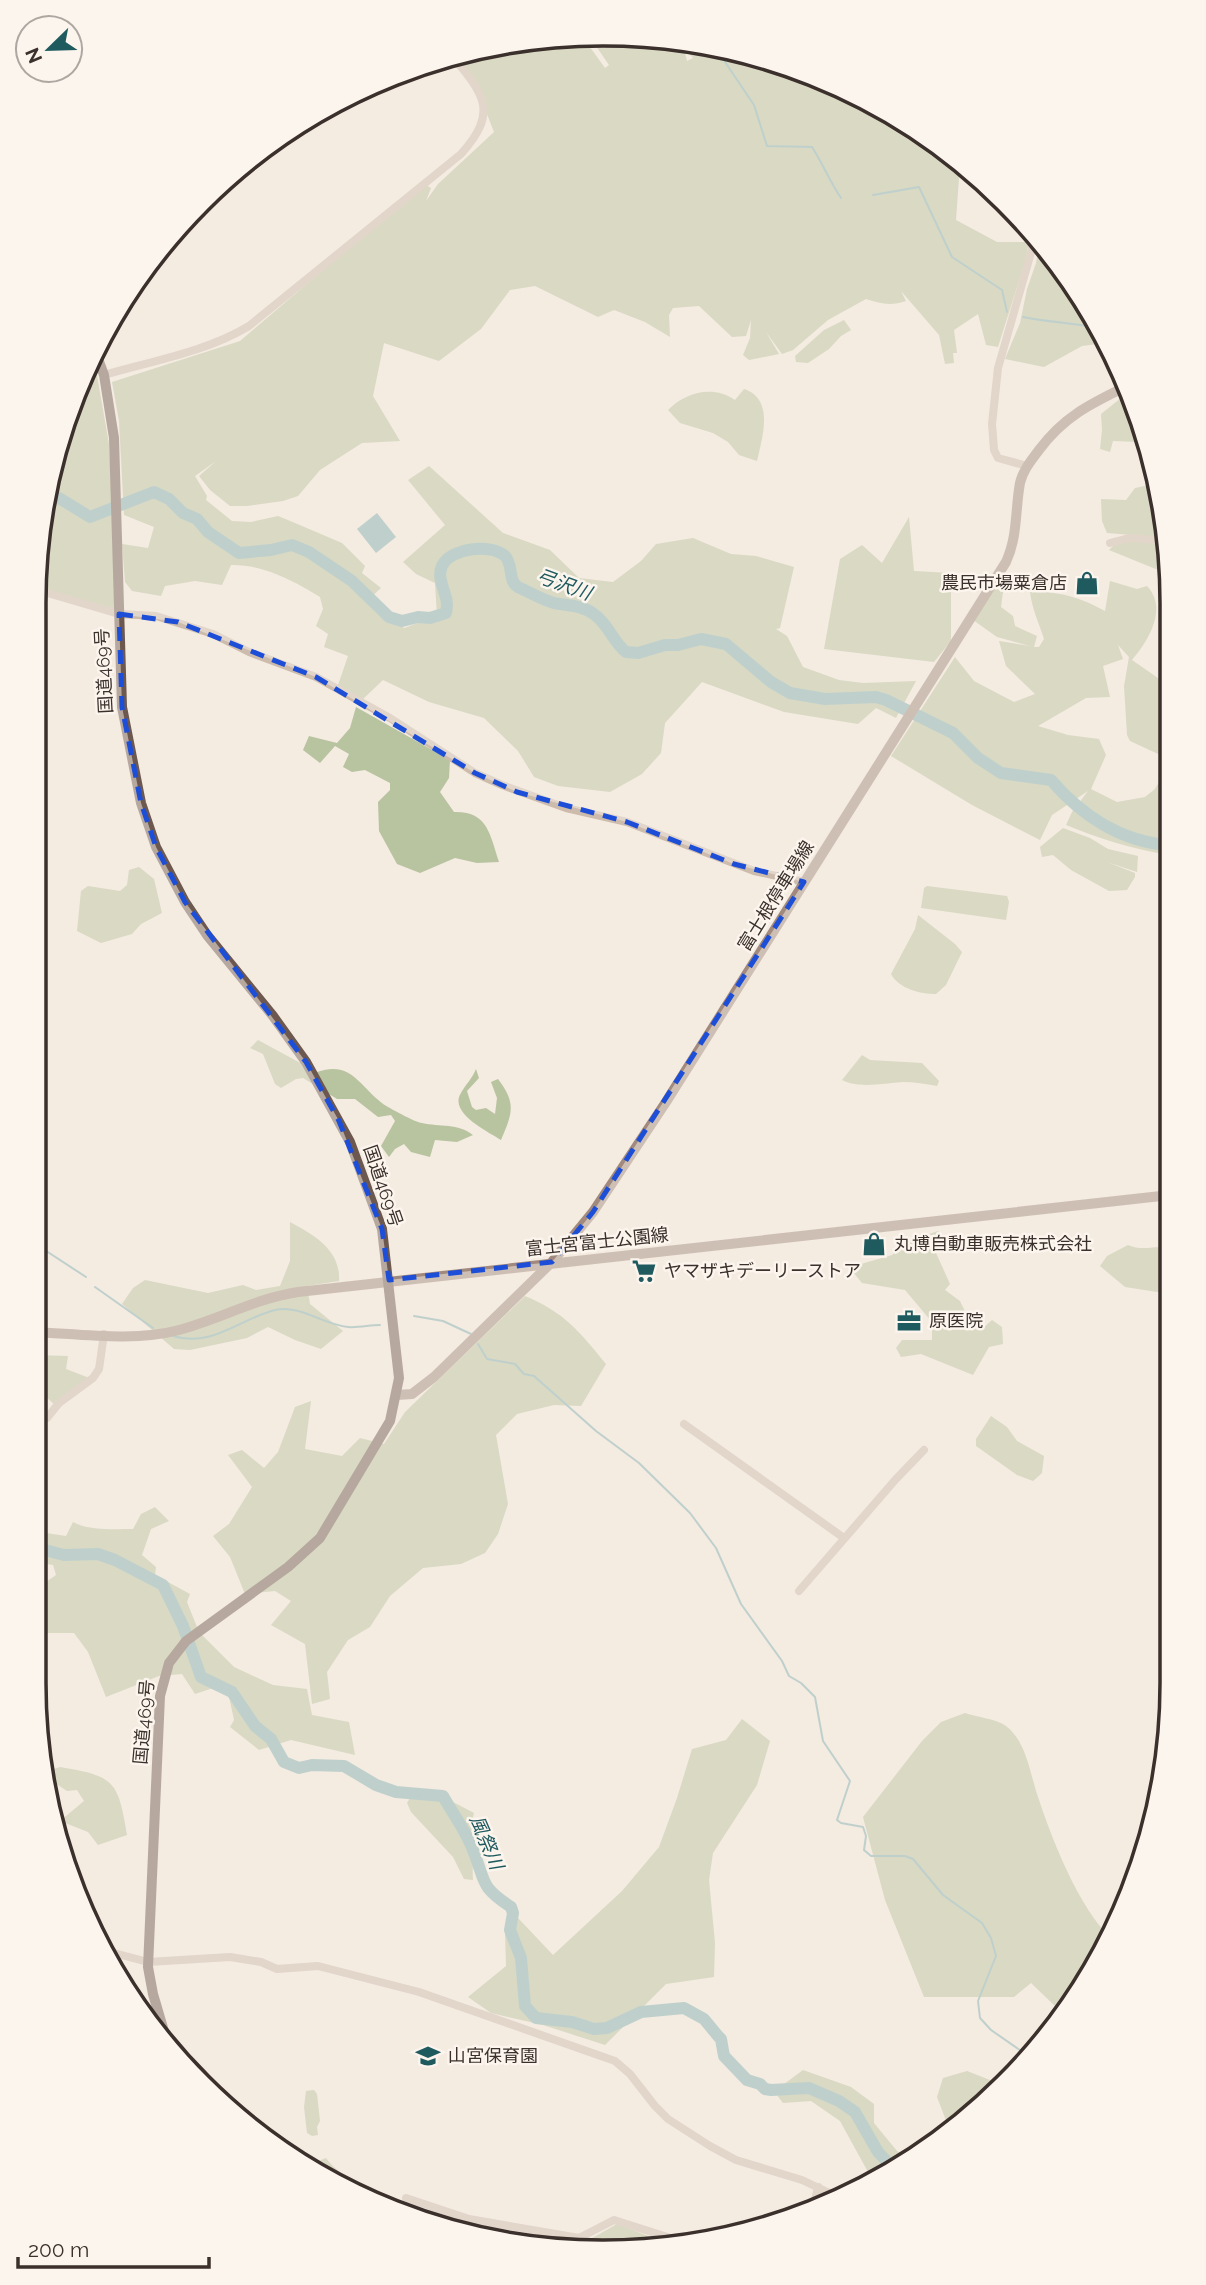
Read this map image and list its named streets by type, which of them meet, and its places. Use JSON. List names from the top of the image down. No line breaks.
{"streets":{"highway":["国道469号"],"main road":["富士根停車場線","富士宮富士公園線"]},"crossings":[["国道469号","富士根停車場線"],["国道469号","富士宮富士公園線"],["富士根停車場線","富士宮富士公園線"]],"water":["弓沢川","風祭川"],"places":{"shop":["農民市場粟倉店","丸博自動車販売株式会社"],"supermarket":["ヤマザキデーリーストア"],"office":["原医院"],"school or university":["山宮保育園"]},"scale_bar":"200 m","north":"bottom left"}
